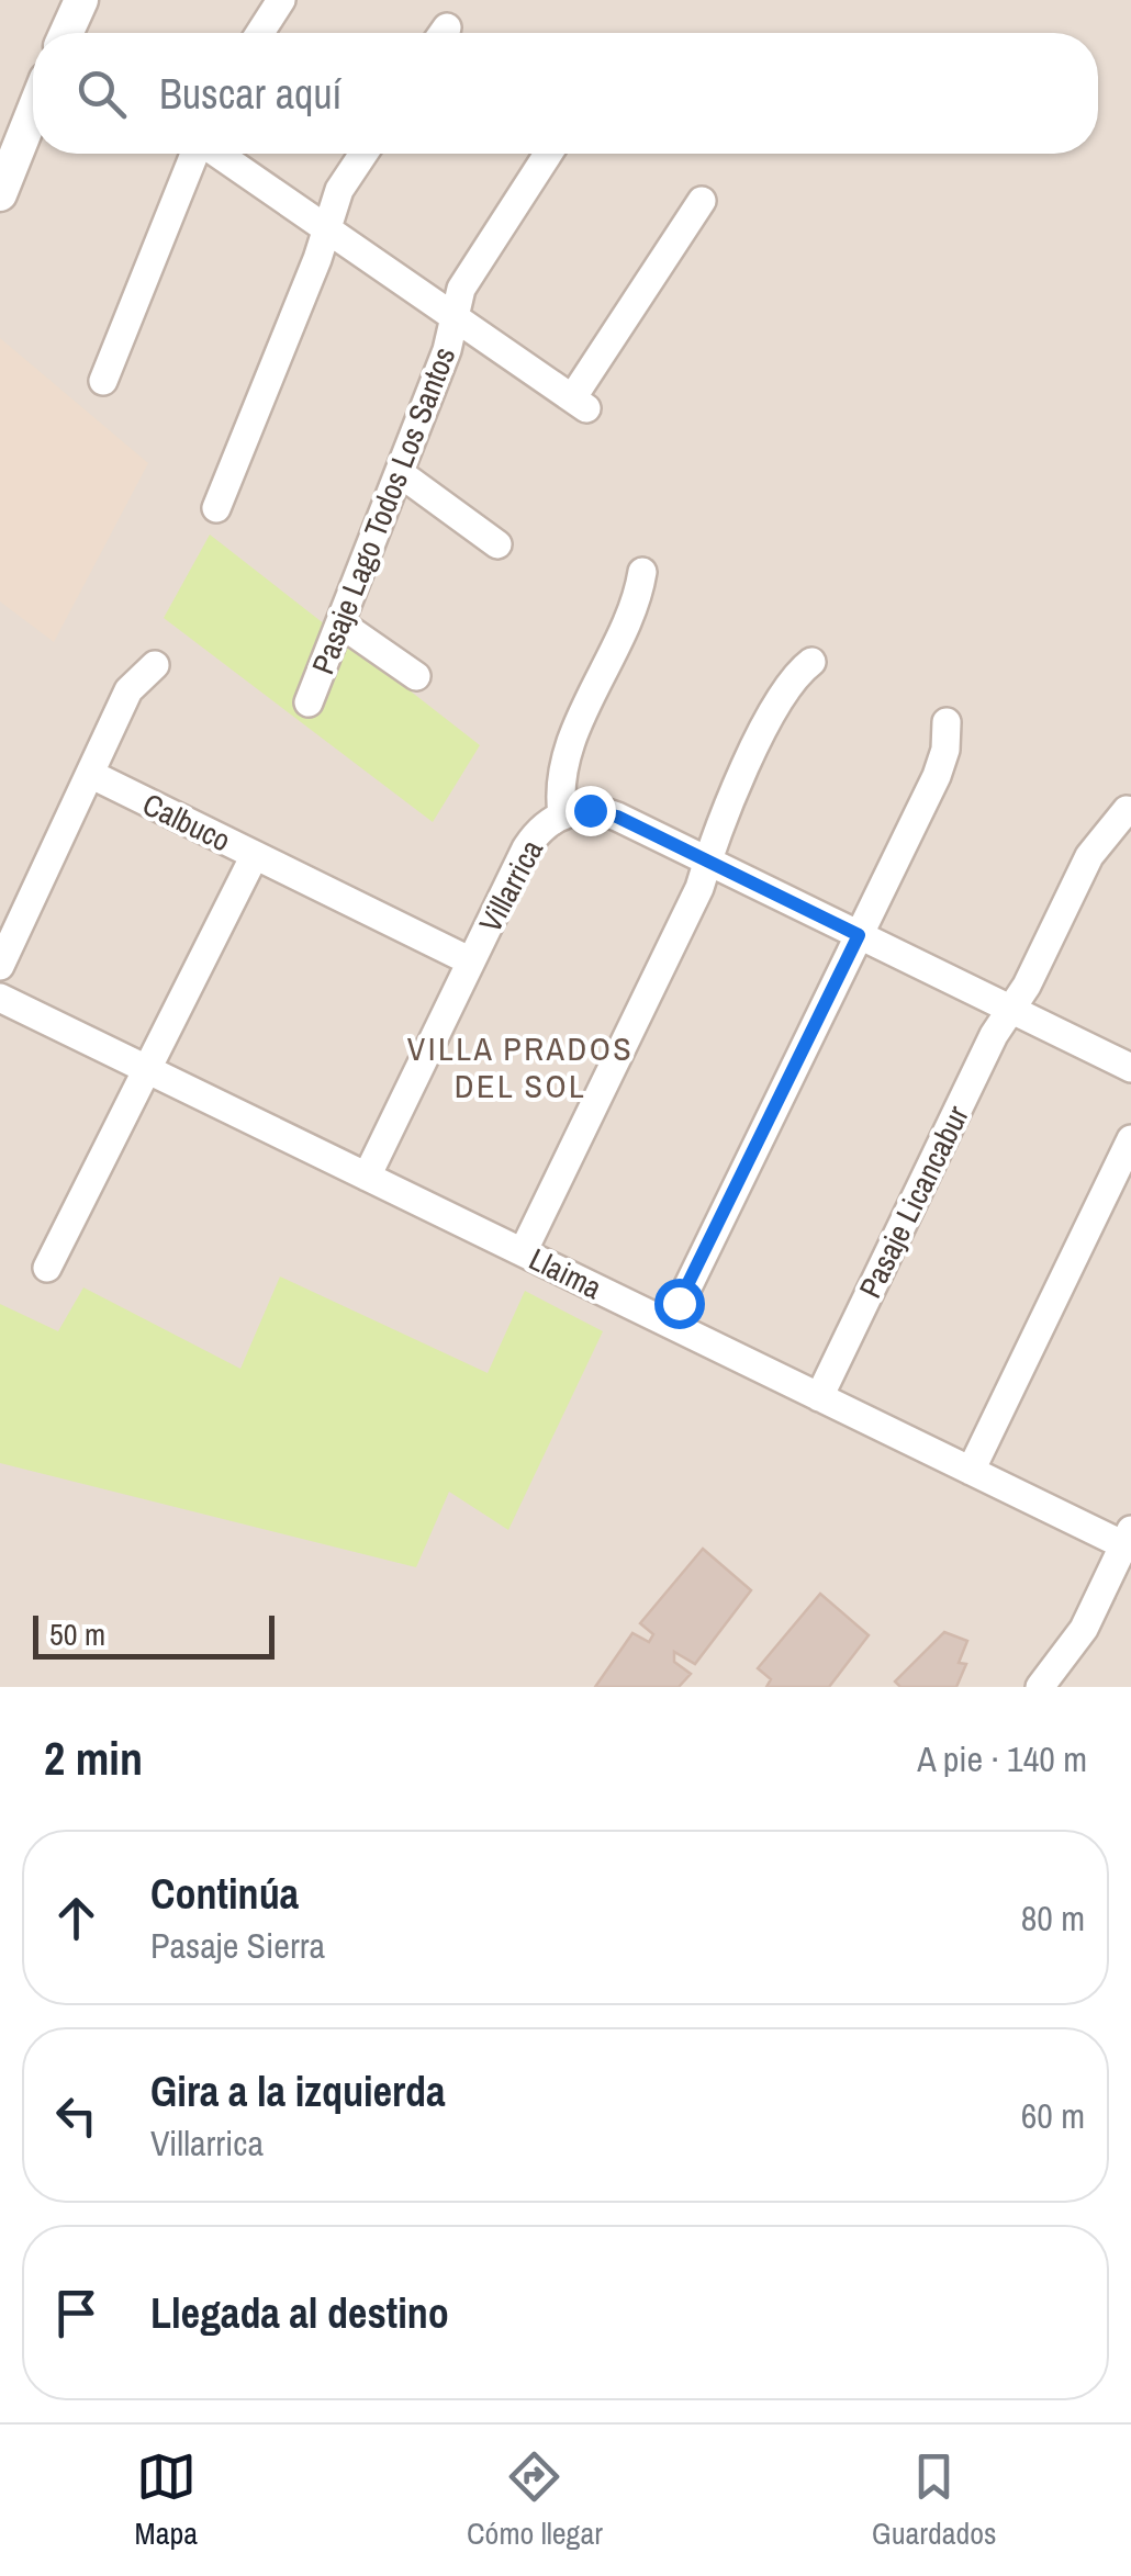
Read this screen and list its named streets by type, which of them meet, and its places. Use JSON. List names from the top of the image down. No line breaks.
{"streets":{"street":["Pasaje Lago Todos Los Santos","Calbuco","Villarrica","Pasaje Licancabur","Llaima"]},"crossings":[["Calbuco","Villarrica"],["Villarrica","Pasaje Licancabur"],["Villarrica","Llaima"],["Pasaje Licancabur","Llaima"]],"districts":["VILLA PRADOS DEL SOL"],"scale_bar":"50 m","page":{"search":"Buscar aquí","scale":"50 m","heading":["2 min","A pie · 140 m"],"list":[["Continúa","Pasaje Sierra","80 m"],["Gira a la izquierda","Villarrica","60 m"],"Llegada al destino"],"nav":["Mapa","Cómo llegar","Guardados"]}}
